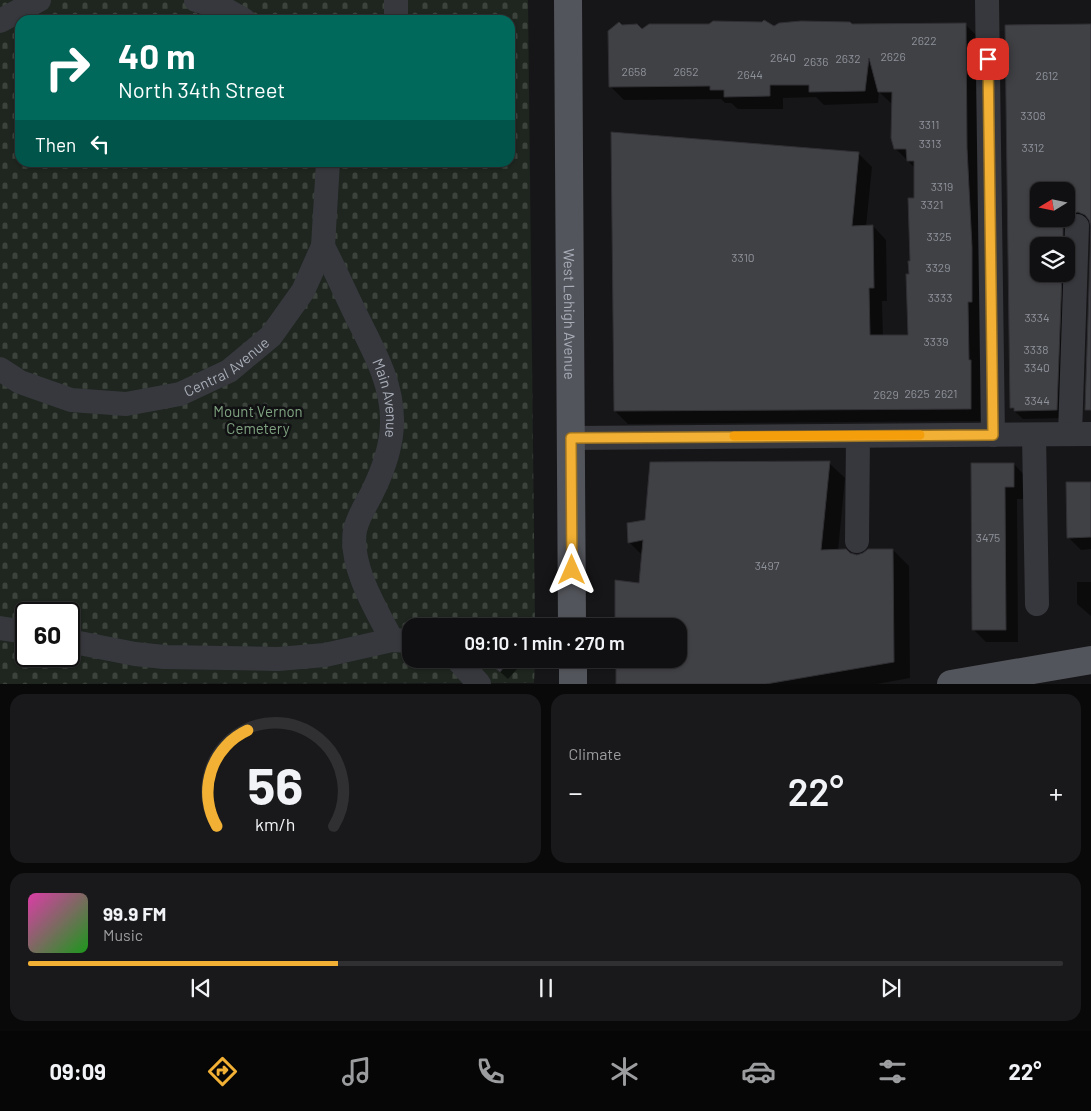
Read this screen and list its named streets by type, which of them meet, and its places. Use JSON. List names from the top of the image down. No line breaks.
{"streets":{"main road":["West Lehigh Avenue"],"street":["Central Avenue","Main Avenue"]},"crossings":[["Central Avenue","Main Avenue"]],"parks":["Mount Vernon Cemetery"],"house_numbers":["2622","2626","2640","2632","2636","2658","2652","2644","2612","3308","3311","3313","3312","3319","3321","3325","3310","3329","3333","3334","3339","3338","3340","2625","2621","2629","3344","3475","3497"],"north":"left","page":{"turn":["40 m","North 34th Street"],"then":"Then","limit":"60","trip":"09:10 · 1 min · 270 m","tile":"Climate","heat":["−","22°","+"],"song":["99.9 FM","Music"],"tabs":["09:09","22°"],"gauge":["56","km/h"]}}
